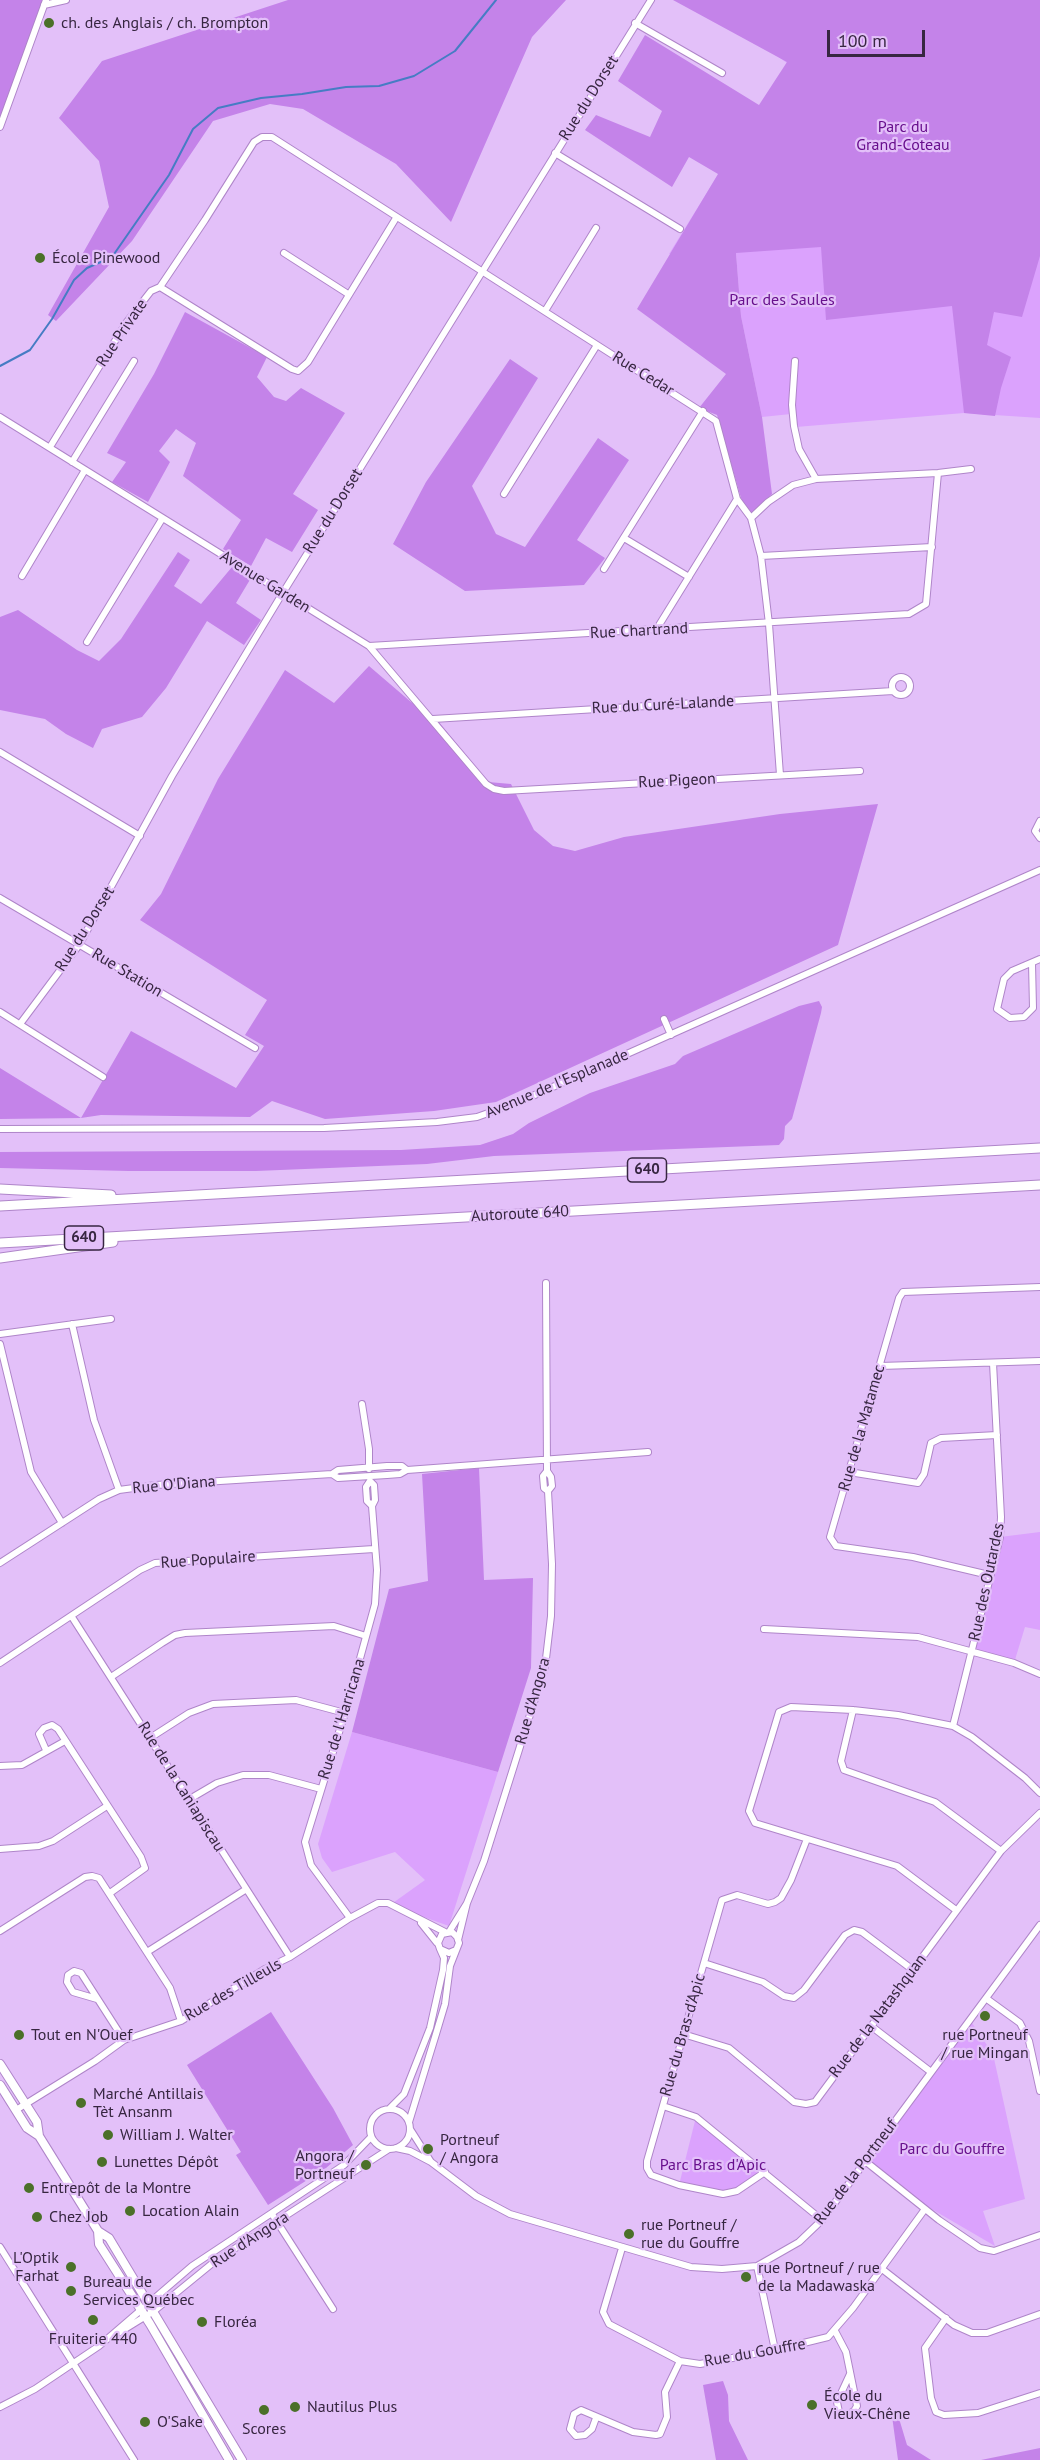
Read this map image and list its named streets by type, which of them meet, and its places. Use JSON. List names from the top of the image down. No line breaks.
{"streets":{"highway":["640","Autoroute 640"],"street":["Rue du Dorset","Rue Private","Rue Cedar","Avenue Garden","Rue Chartrand","Rue du Curé-Lalande","Rue Pigeon","Rue Station","Avenue de l'Esplanade","Rue de la Matamec","Rue O'Diana","Rue Populaire","Rue des Outardes","Rue d'Angora","Rue de l'Harricana","Rue de la Caniapiscau","Rue des Tilleuls","Rue de la Natashquan","Rue du Bras-d'Apic","Rue de la Portneuf","Rue du Gouffre"]},"crossings":[["Rue du Dorset","Rue Cedar"],["Rue du Dorset","Avenue Garden"],["Rue du Dorset","Rue Station"],["Rue Private","Rue Cedar"],["Rue Private","Avenue Garden"],["Rue Cedar","Rue Chartrand"],["Rue Cedar","Rue du Curé-Lalande"],["Rue Cedar","Rue Pigeon"],["Avenue Garden","Rue Chartrand"],["Avenue Garden","Rue du Curé-Lalande"],["Avenue Garden","Rue Pigeon"],["Rue de la Matamec","Rue des Outardes"],["Rue O'Diana","Rue d'Angora"],["Rue O'Diana","Rue de l'Harricana"],["Rue Populaire","Rue de l'Harricana"],["Rue Populaire","Rue de la Caniapiscau"],["Rue d'Angora","Rue des Tilleuls"],["Rue d'Angora","Rue de la Portneuf"],["Rue de l'Harricana","Rue des Tilleuls"],["Rue de la Caniapiscau","Rue des Tilleuls"],["Rue de la Natashquan","Rue du Bras-d'Apic"],["Rue de la Portneuf","Rue du Gouffre"]],"parks":["Parc du Grand-Coteau","Parc des Saules","Parc du Gouffre","Parc Bras d'Apic"],"places":["ch. des Anglais / ch. Brompton","École Pinewood","rue Portneuf / rue Mingan","Tout en N'Ouef","Marché Antillais Tèt Ansanm","William J. Walter","Portneuf / Angora","Lunettes Dépôt","Angora / Portneuf","Entrepôt de la Montre","Location Alain","Chez Job","rue Portneuf / rue du Gouffre","L'Optik Farhat","rue Portneuf / rue de la Madawaska","Bureau de Services Québec","Fruiterie 440","Floréa","École du Vieux-Chêne","Nautilus Plus","Scores","O'Sake"],"scale_bar":"100 m"}
